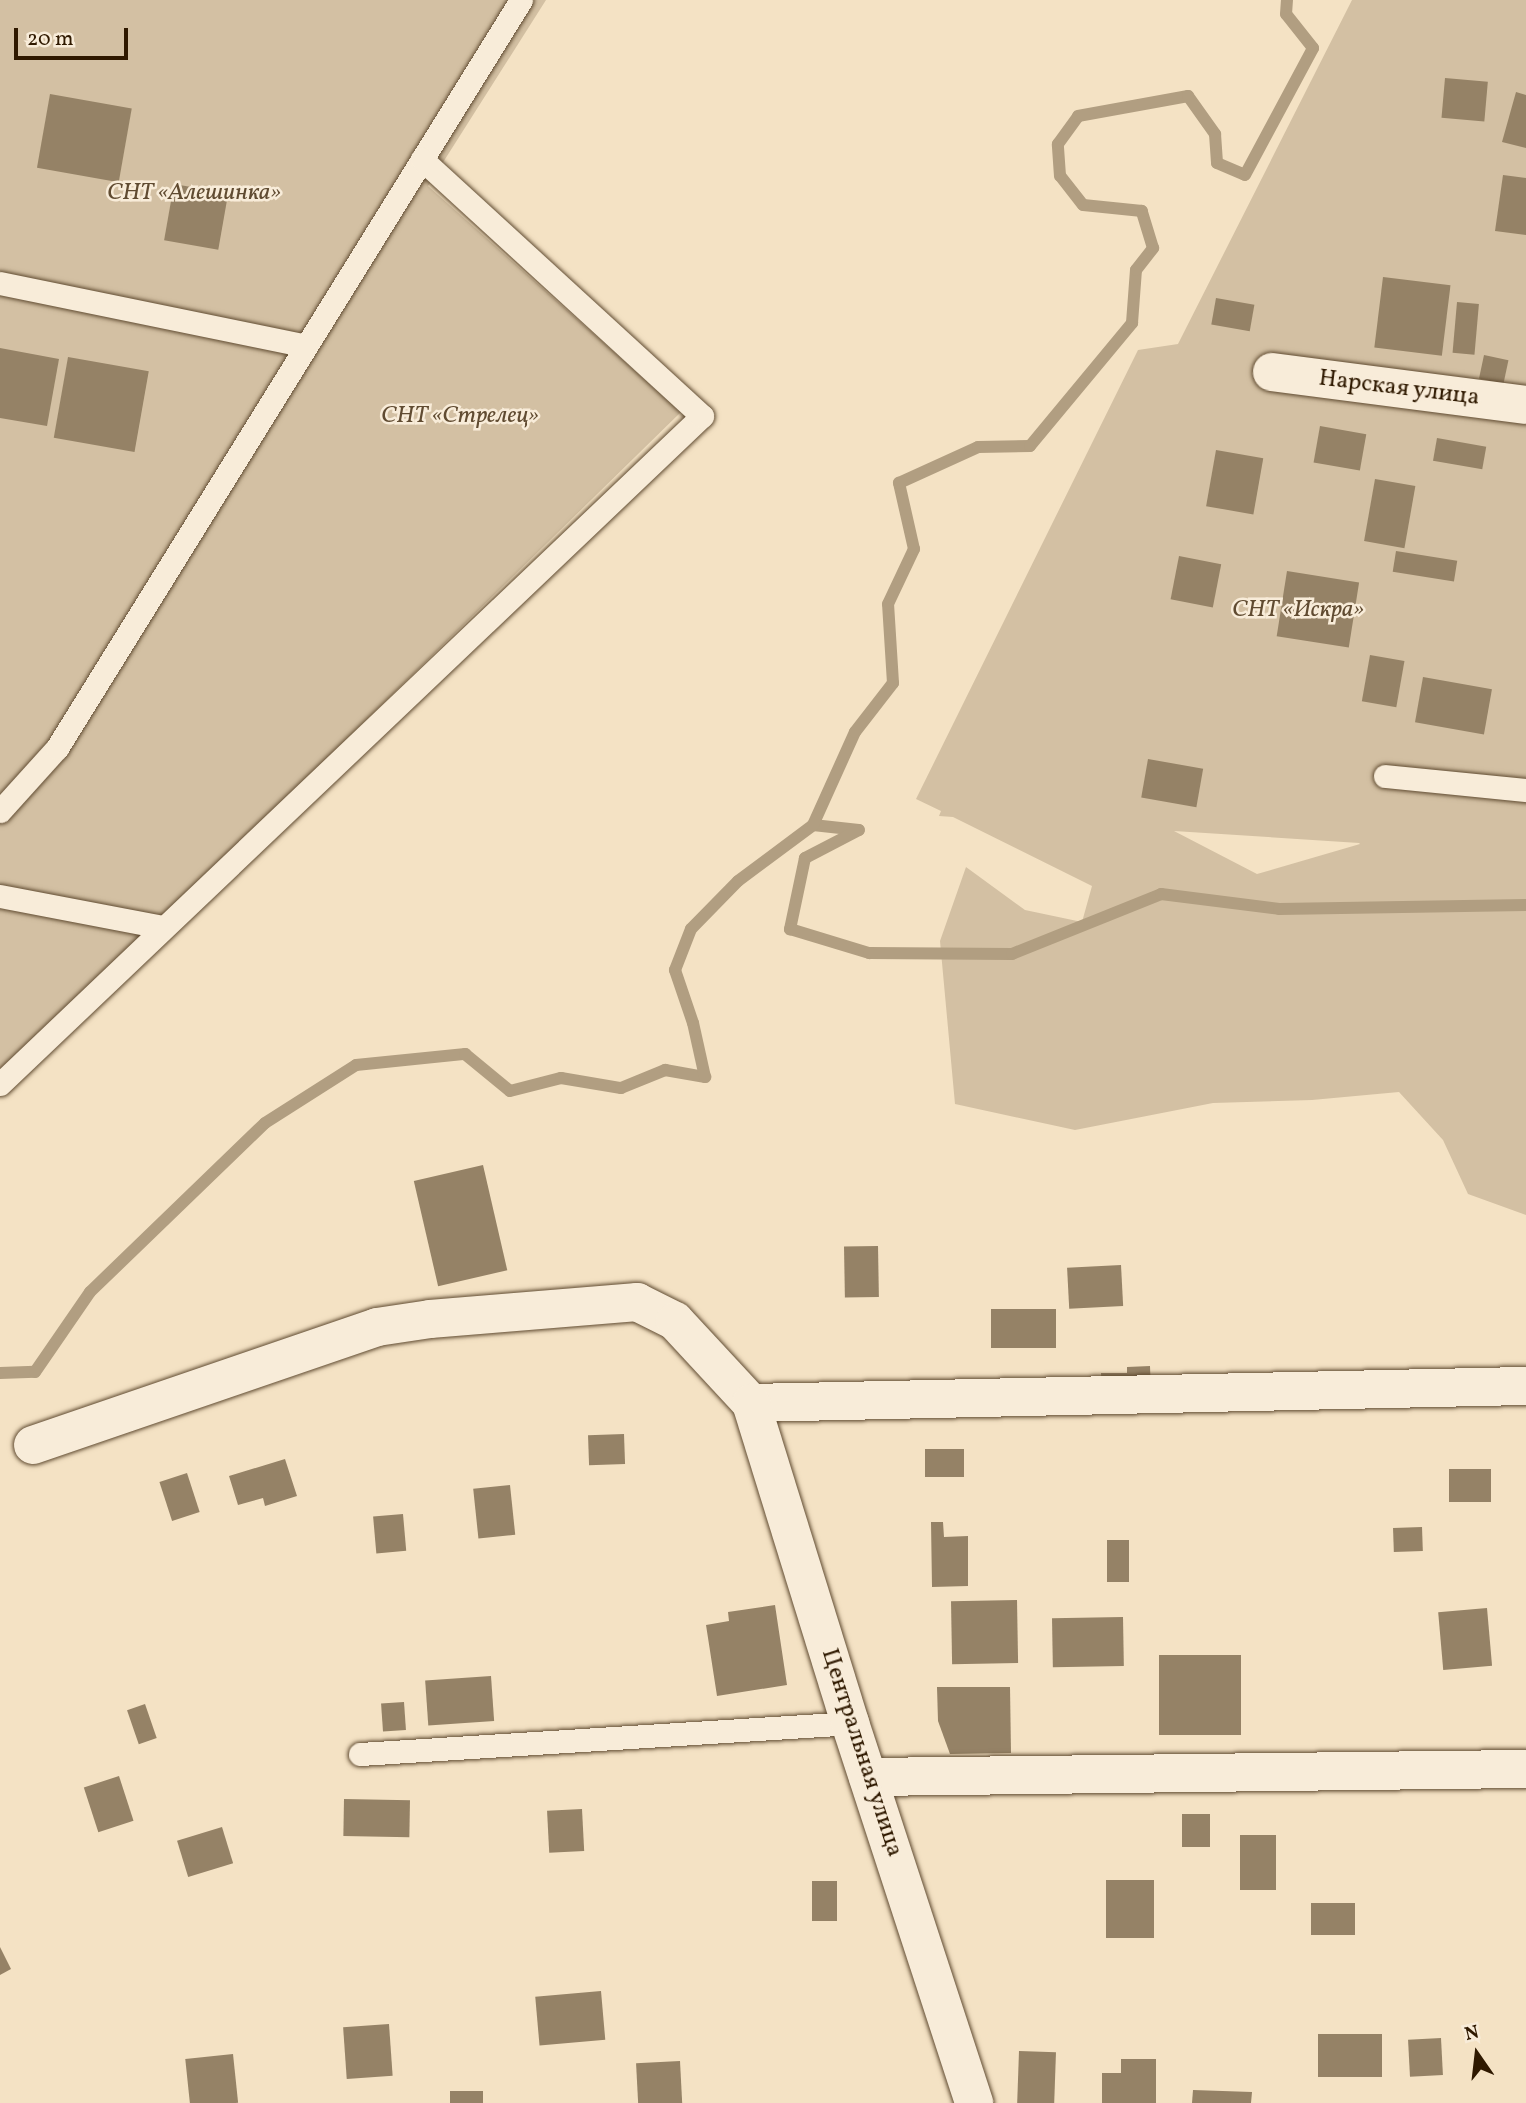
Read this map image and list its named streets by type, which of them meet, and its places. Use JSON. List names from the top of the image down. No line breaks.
{"streets":{"street":["Нарская улица","Центральная улица"]},"parks":["СНТ «Алешинка»","СНТ «Стрелец»","СНТ «Искра»"],"scale_bar":"20 m","north":"top"}
